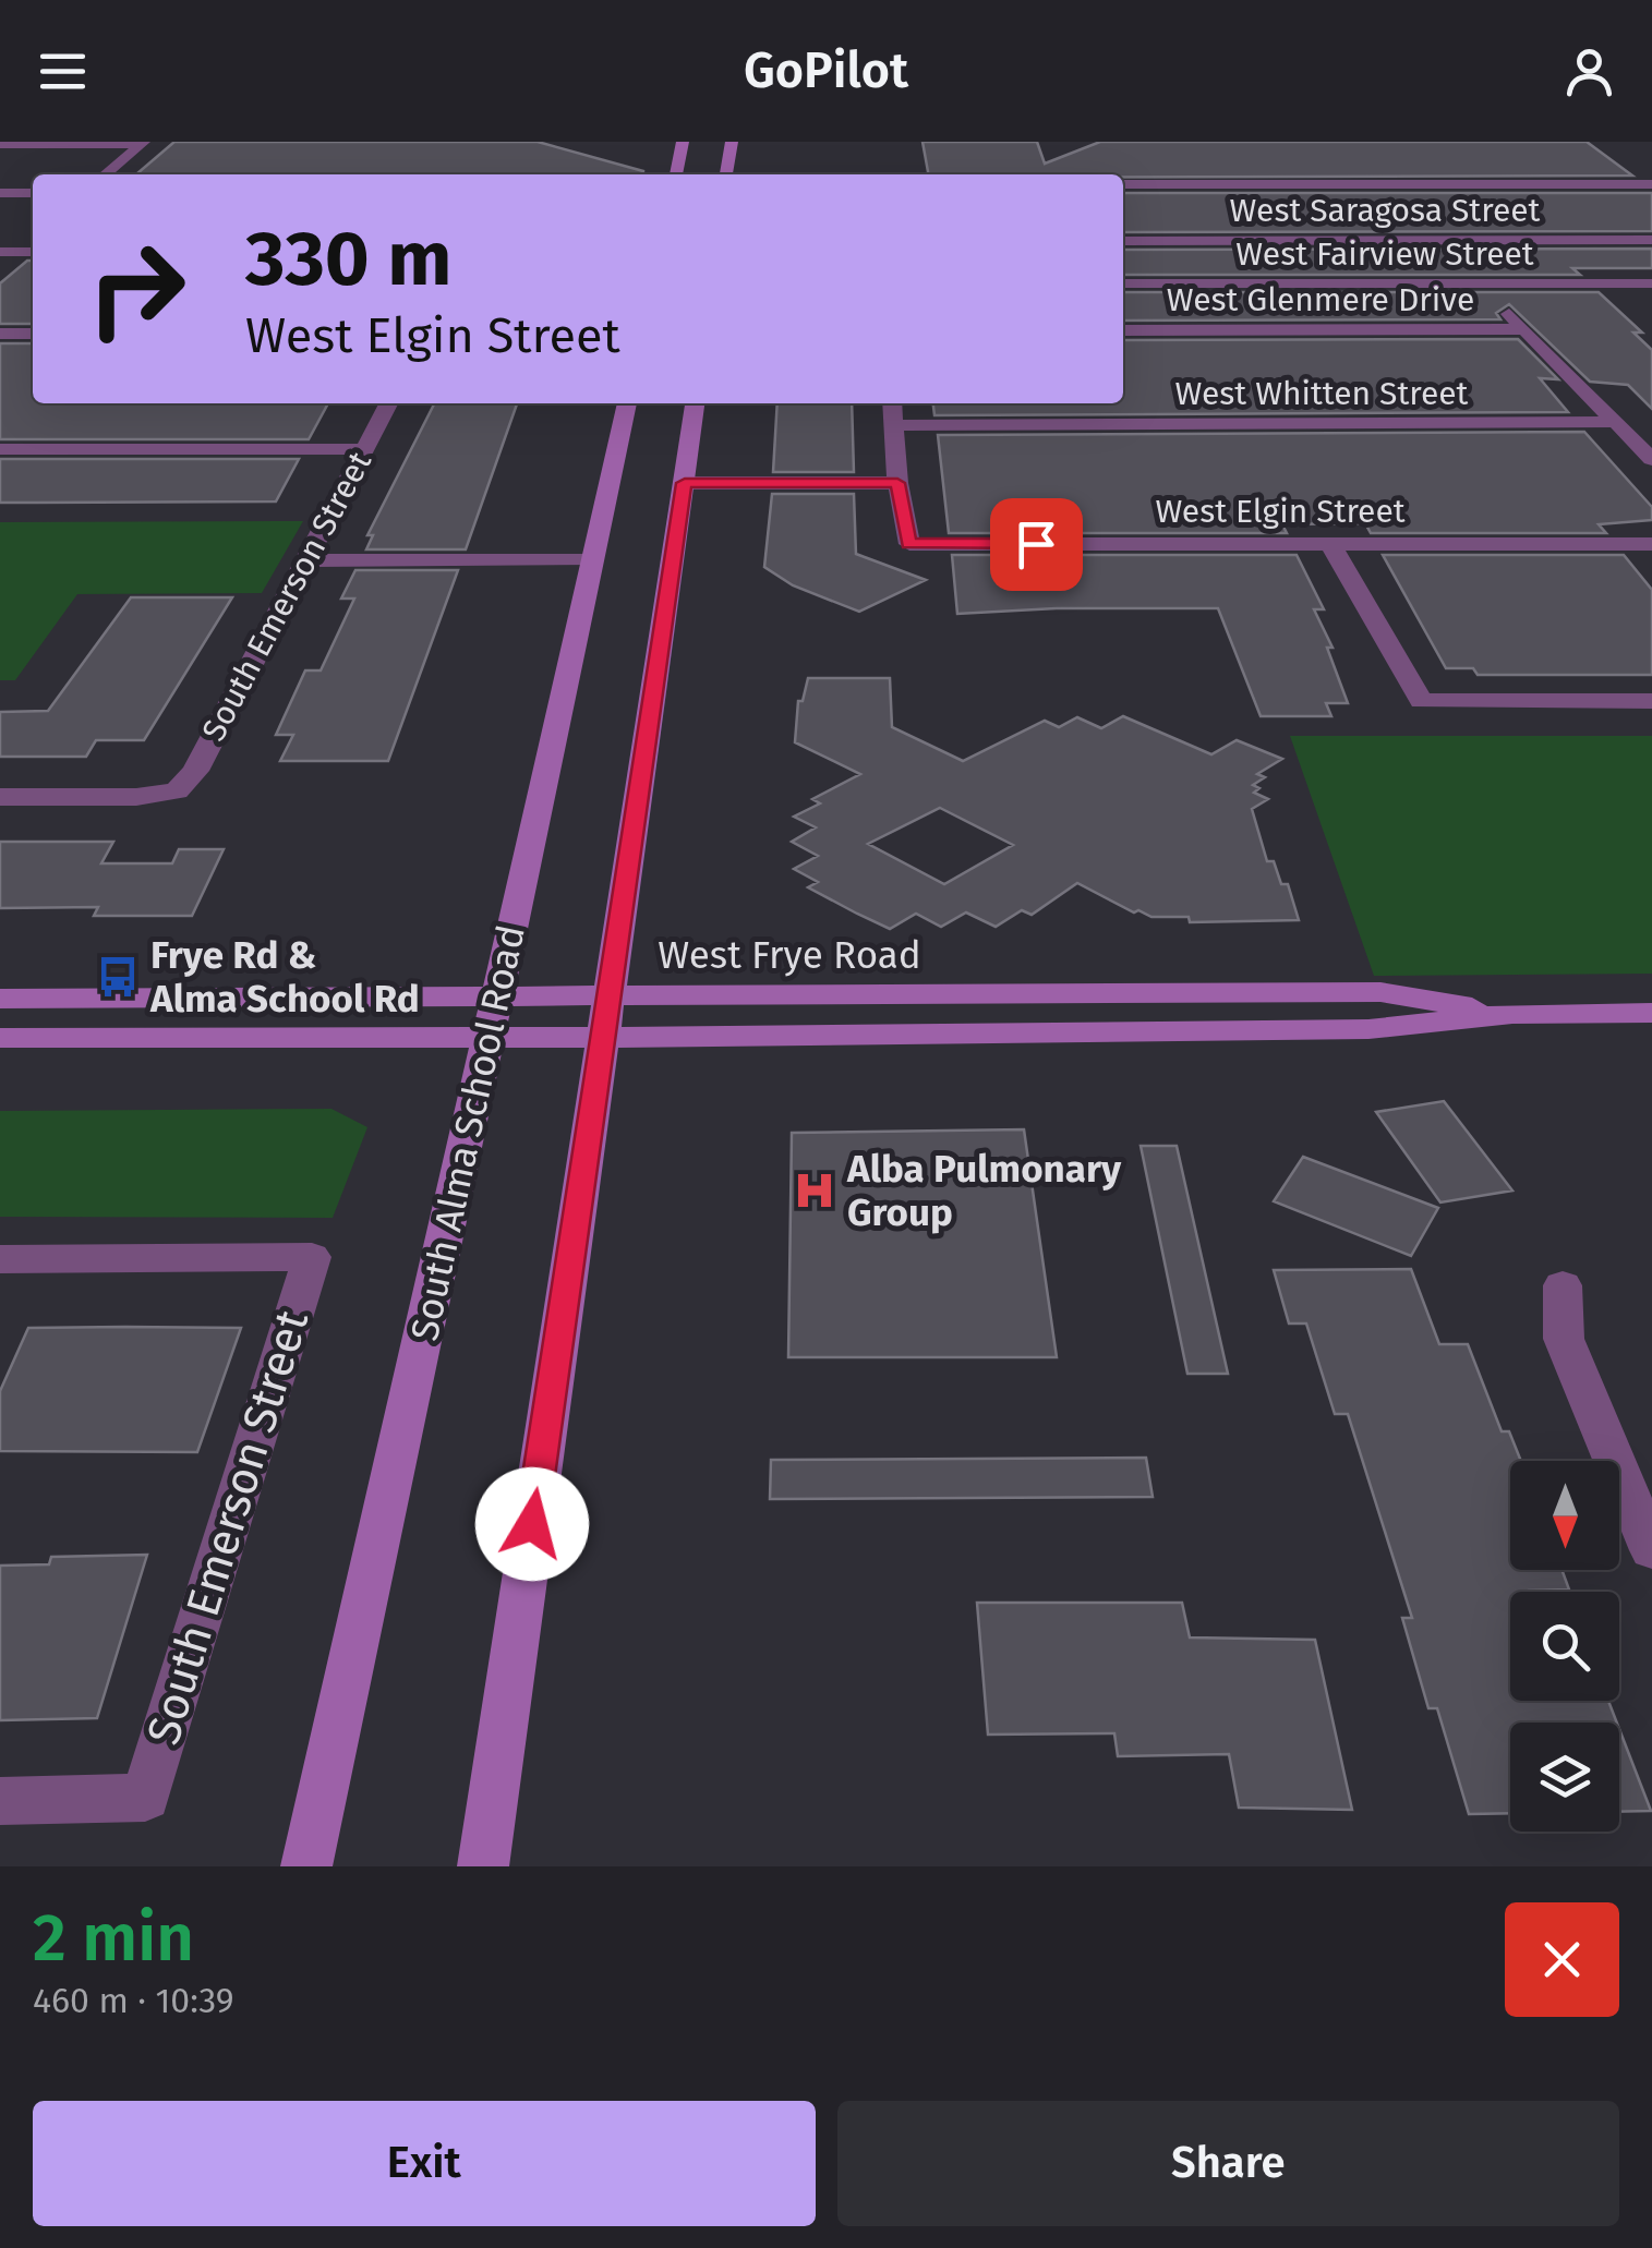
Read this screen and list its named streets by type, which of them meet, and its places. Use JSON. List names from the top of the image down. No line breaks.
{"streets":{"main road":["West Frye Road","South Alma School Road"],"street":["West Saragosa Street","West Fairview Street","West Glenmere Drive","West Whitten Street","West Elgin Street","South Emerson Street"]},"crossings":[["West Frye Road","South Alma School Road"]],"places":{"bus stop":["Frye Rd & Alma School Rd"],"hospital":["Alba Pulmonary Group"]},"north":"bottom","page":{"header":"GoPilot","turn":["330 m","West Elgin Street"],"heading":["2 min","460 m · 10:39"],"buttons":["Exit","Share"]}}
